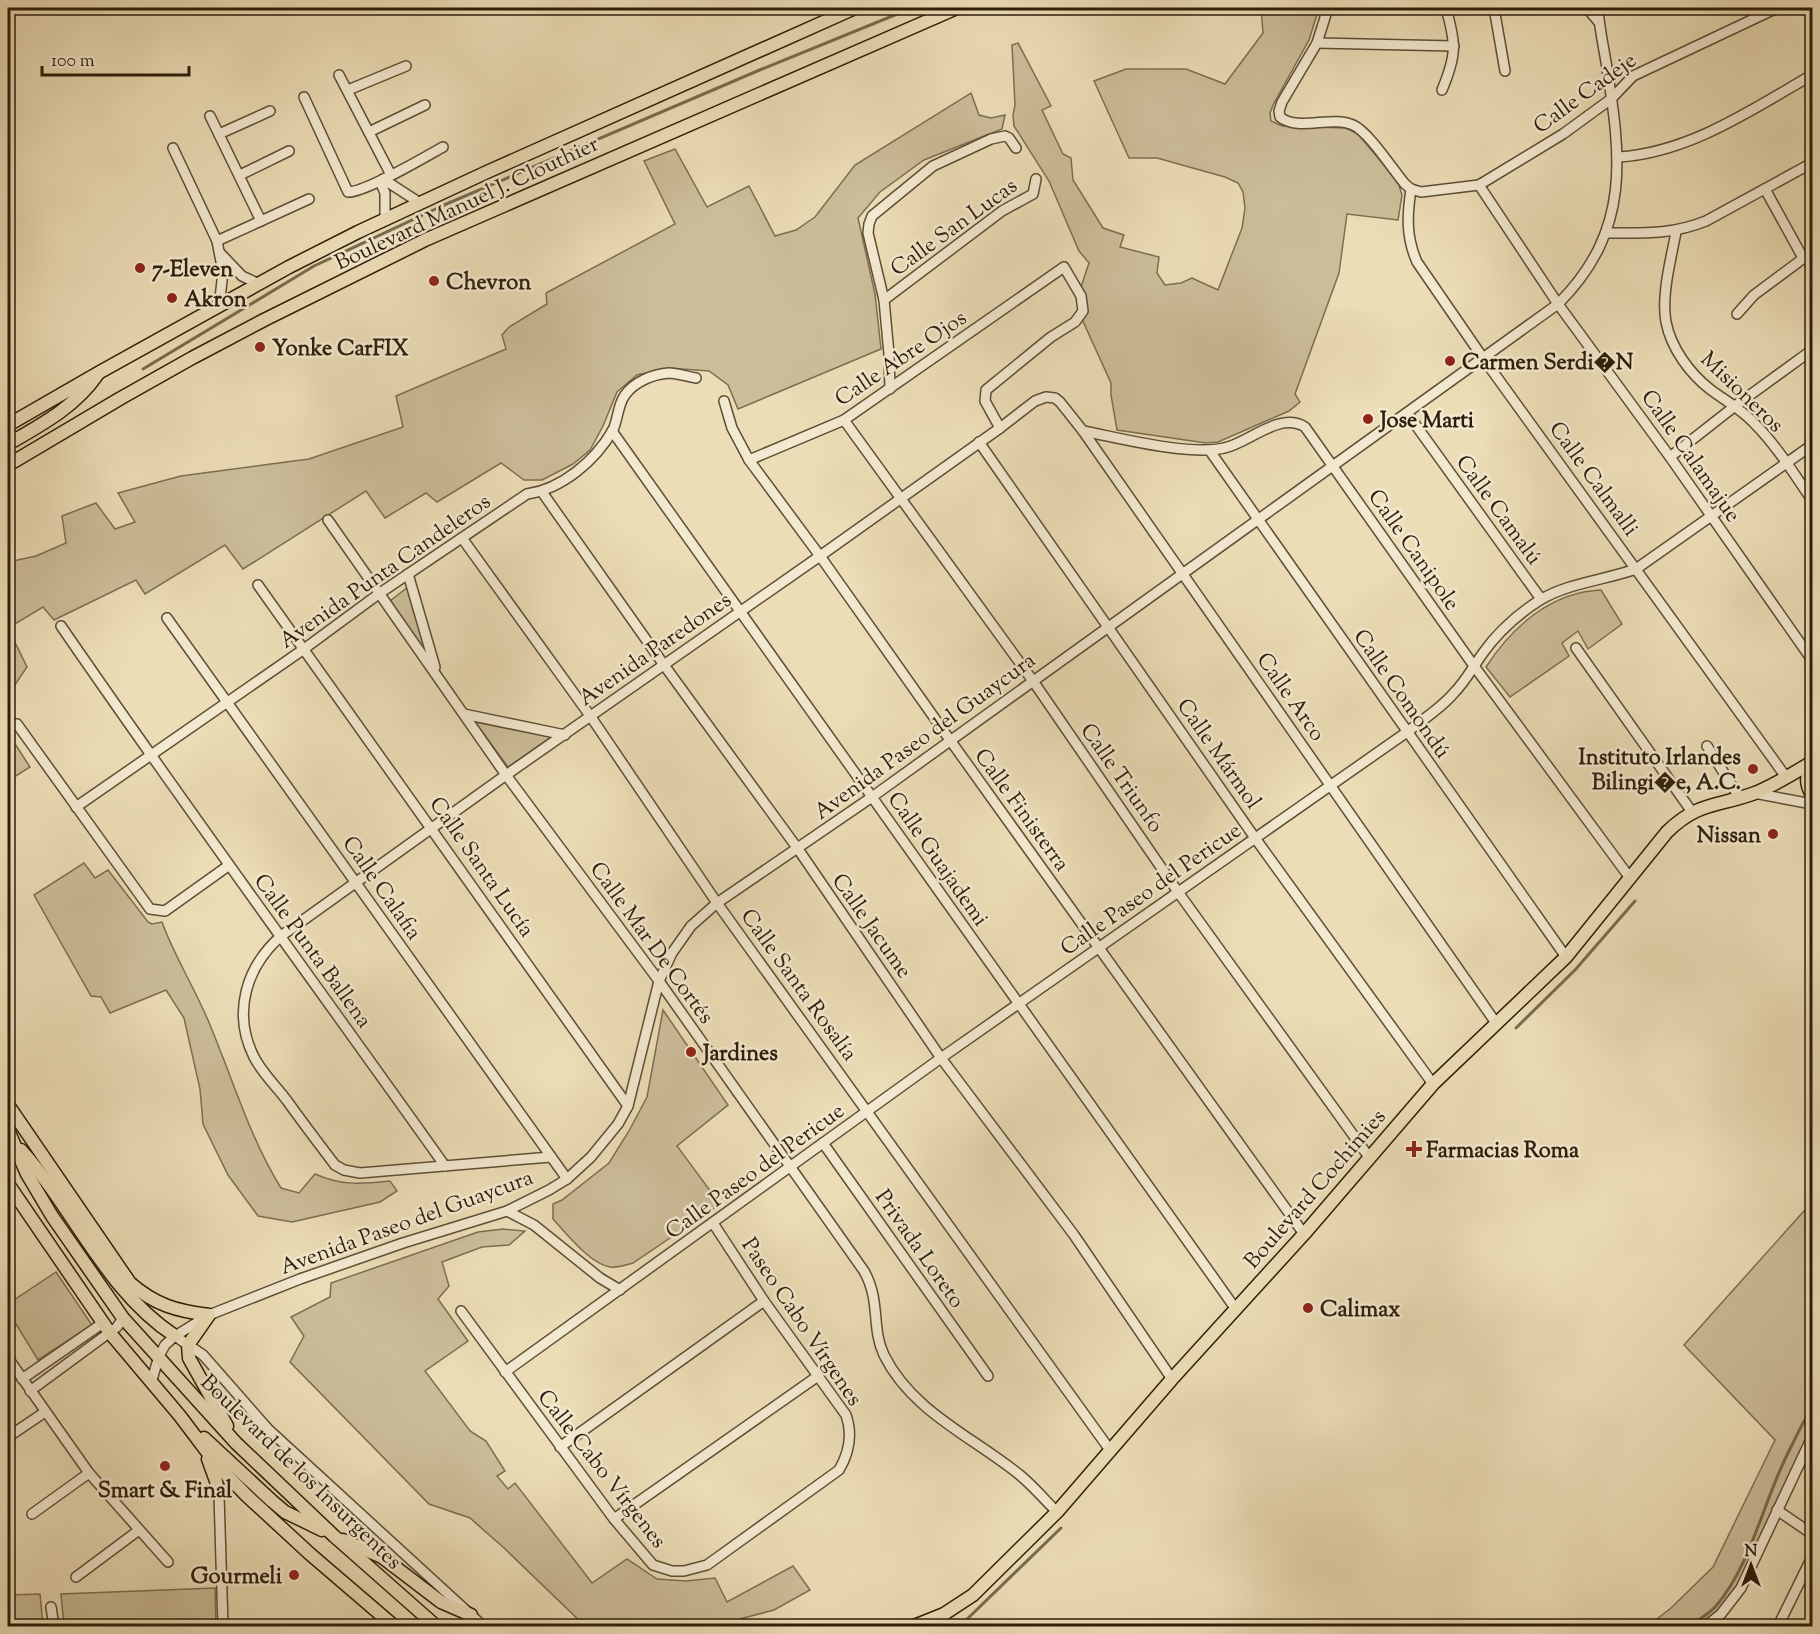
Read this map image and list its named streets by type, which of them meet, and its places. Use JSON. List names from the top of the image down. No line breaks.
{"streets":{"main road":["Boulevard Manuel J. Clouthier","Boulevard Cochimies","Boulevard de los Insurgentes"],"street":["Calle Cadeje","Calle San Lucas","Calle Abre Ojos","Misioneros","Calle Calamajue","Calle Calmalli","Calle Camalú","Calle Canipole","Avenida Punta Candeleros","Avenida Paredones","Calle Comondú","Calle Arco","Avenida Paseo del Guaycura","Calle Mármol","Calle Triunfo","Calle Finisterra","Calle Guajademi","Calle Santa Lucía","Calle Calafia","Calle Paseo del Pericue","Calle Jacume","Calle Mar De Cortés","Calle Punta Ballena","Calle Santa Rosalía","Privada Loreto","Paseo Cabo Vírgenes","Calle Cabo Vírgenes"]},"crossings":[["Calle Cadeje","Calle Calamajue"],["Calle Cadeje","Calle Calmalli"],["Calle Cadeje","Avenida Paseo del Guaycura"],["Calle Abre Ojos","Avenida Paredones"],["Calle Abre Ojos","Calle Triunfo"],["Calle Abre Ojos","Calle Finisterra"],["Misioneros","Calle Paseo del Pericue"],["Calle Calamajue","Avenida Paseo del Guaycura"],["Calle Calamajue","Calle Paseo del Pericue"],["Calle Calmalli","Avenida Paseo del Guaycura"],["Calle Calmalli","Calle Paseo del Pericue"],["Calle Calmalli","Boulevard Cochimies"],["Calle Camalú","Avenida Paseo del Guaycura"],["Calle Camalú","Calle Paseo del Pericue"],["Calle Canipole","Calle Comondú"],["Calle Canipole","Calle Arco"],["Calle Canipole","Avenida Paseo del Guaycura"],["Calle Canipole","Calle Paseo del Pericue"],["Calle Canipole","Boulevard Cochimies"],["Avenida Punta Candeleros","Calle Guajademi"],["Avenida Punta Candeleros","Calle Santa Lucía"],["Avenida Punta Candeleros","Calle Calafia"],["Avenida Punta Candeleros","Calle Jacume"],["Avenida Punta Candeleros","Calle Mar De Cortés"],["Avenida Punta Candeleros","Calle Punta Ballena"],["Avenida Punta Candeleros","Calle Santa Rosalía"],["Avenida Paredones","Calle Arco"],["Avenida Paredones","Calle Mármol"],["Avenida Paredones","Calle Triunfo"],["Avenida Paredones","Calle Finisterra"],["Avenida Paredones","Calle Guajademi"],["Avenida Paredones","Calle Santa Lucía"],["Avenida Paredones","Calle Calafia"],["Avenida Paredones","Calle Jacume"],["Avenida Paredones","Calle Mar De Cortés"],["Avenida Paredones","Calle Punta Ballena"],["Avenida Paredones","Calle Santa Rosalía"],["Calle Comondú","Avenida Paseo del Guaycura"],["Calle Comondú","Calle Paseo del Pericue"],["Calle Comondú","Boulevard Cochimies"],["Calle Arco","Avenida Paseo del Guaycura"],["Calle Arco","Calle Paseo del Pericue"],["Calle Arco","Boulevard Cochimies"],["Avenida Paseo del Guaycura","Calle Mármol"],["Avenida Paseo del Guaycura","Calle Triunfo"],["Avenida Paseo del Guaycura","Calle Finisterra"],["Avenida Paseo del Guaycura","Calle Guajademi"],["Avenida Paseo del Guaycura","Calle Santa Lucía"],["Avenida Paseo del Guaycura","Calle Calafia"],["Avenida Paseo del Guaycura","Calle Jacume"],["Avenida Paseo del Guaycura","Calle Mar De Cortés"],["Avenida Paseo del Guaycura","Calle Santa Rosalía"],["Avenida Paseo del Guaycura","Boulevard de los Insurgentes"],["Calle Mármol","Calle Paseo del Pericue"],["Calle Mármol","Boulevard Cochimies"],["Calle Triunfo","Calle Paseo del Pericue"],["Calle Triunfo","Boulevard Cochimies"],["Calle Finisterra","Calle Paseo del Pericue"],["Calle Finisterra","Boulevard Cochimies"],["Calle Guajademi","Calle Paseo del Pericue"],["Calle Guajademi","Boulevard Cochimies"],["Calle Paseo del Pericue","Calle Jacume"],["Calle Paseo del Pericue","Calle Mar De Cortés"],["Calle Paseo del Pericue","Calle Santa Rosalía"],["Calle Paseo del Pericue","Privada Loreto"],["Calle Paseo del Pericue","Paseo Cabo Vírgenes"],["Calle Paseo del Pericue","Calle Cabo Vírgenes"],["Calle Jacume","Boulevard Cochimies"],["Calle Mar De Cortés","Boulevard Cochimies"],["Calle Santa Rosalía","Boulevard Cochimies"],["Paseo Cabo Vírgenes","Calle Cabo Vírgenes"]],"places":{"other":["7-Eleven","Chevron","Akron","Yonke CarFIX","Carmen Serdi�N","Jose Marti","Instituto Irlandes Bilingi�e, A.C.","Nissan","Jardines","Calimax","Smart & Final","Gourmeli"],"health":["Farmacias Roma"]},"scale_bar":"100 m","north":"top"}
